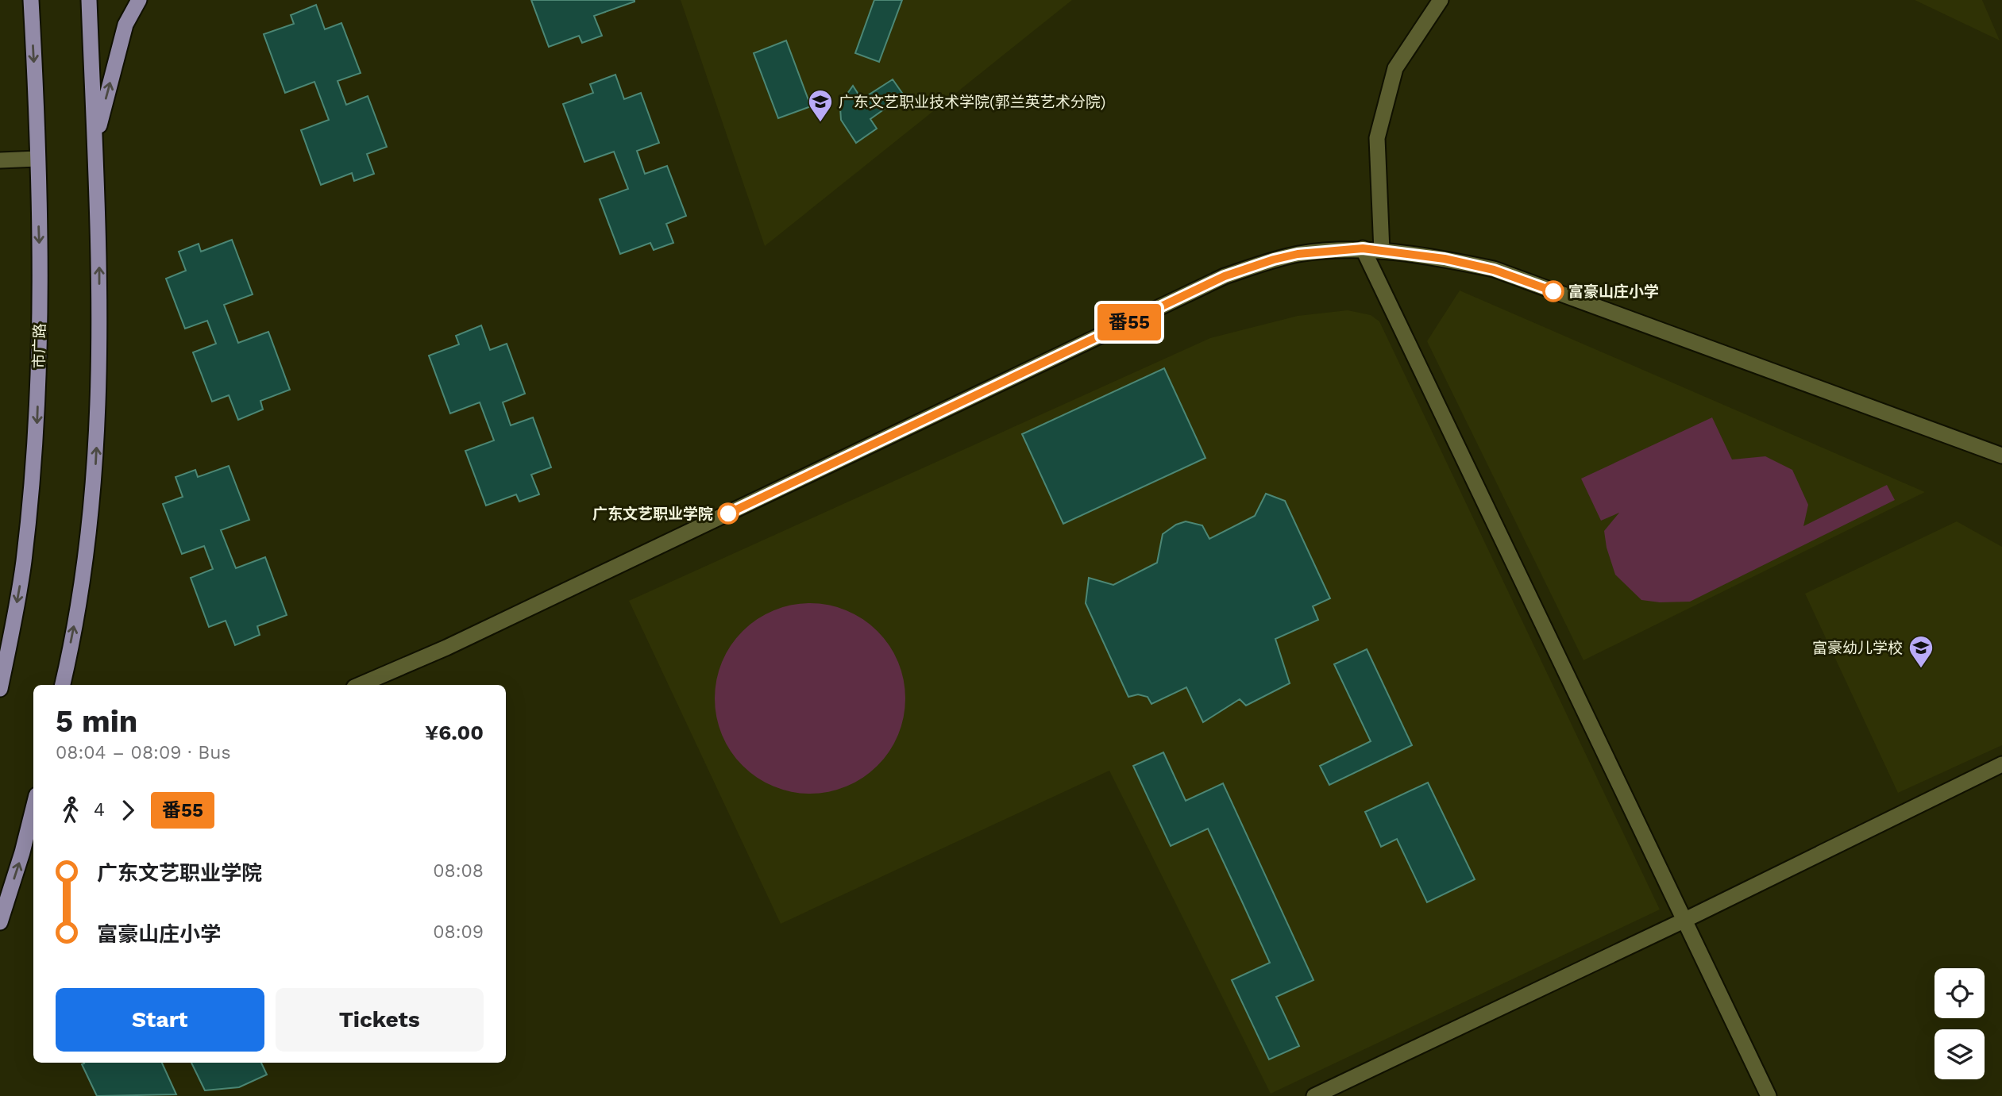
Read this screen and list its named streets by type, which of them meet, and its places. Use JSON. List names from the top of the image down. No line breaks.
{"streets":{"main road":["市广路"]},"places":{"school or university":["广东文艺职业技术学院(郭兰英艺术分院)","富豪幼儿学校"],"other":["富豪山庄小学","广东文艺职业学院"]},"lines":["bus line 番55"],"page":{"on_map":"番55","heading":["5 min","08:04 – 08:09 · Bus","¥6.00"],"legs":["4","番55"],"list":[{"name":"广东文艺职业学院","value":"08:08"},{"name":"富豪山庄小学","value":"08:09"}],"buttons":["Start","Tickets"]}}
